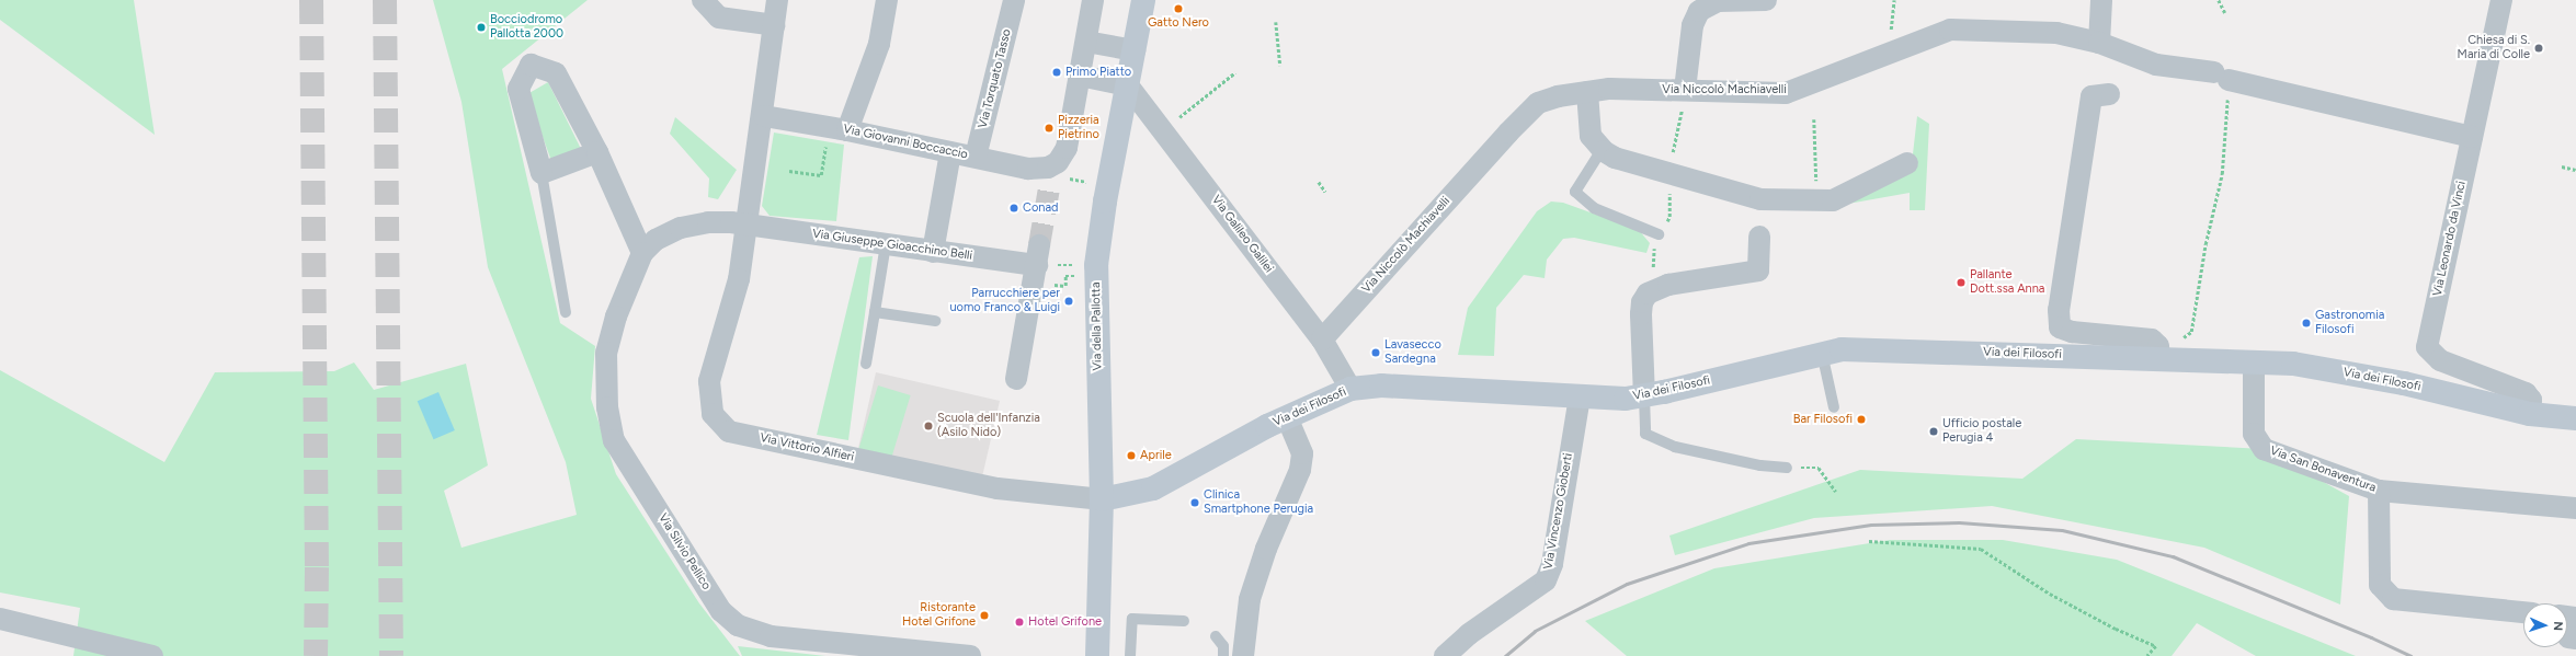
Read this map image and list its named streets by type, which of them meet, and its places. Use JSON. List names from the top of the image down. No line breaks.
{"streets":{"street":["Via Torquato Tasso","Via Niccolò Machiavelli","Via Giovanni Boccaccio","Via Galileo Galilei","Via Leonardo da Vinci","Via Giuseppe Gioacchino Belli","Via della Pallotta","Via dei Filosofi","Via Vittorio Alfieri","Via San Bonaventura","Via Vincenzo Gioberti","Via Silvio Pellico"]},"crossings":[["Via Torquato Tasso","Via Giovanni Boccaccio"],["Via Niccolò Machiavelli","Via Galileo Galilei"],["Via Niccolò Machiavelli","Via Leonardo da Vinci"],["Via Galileo Galilei","Via della Pallotta"],["Via Galileo Galilei","Via dei Filosofi"],["Via Leonardo da Vinci","Via dei Filosofi"],["Via Giuseppe Gioacchino Belli","Via Vittorio Alfieri"],["Via Giuseppe Gioacchino Belli","Via Silvio Pellico"],["Via della Pallotta","Via dei Filosofi"],["Via della Pallotta","Via Vittorio Alfieri"],["Via dei Filosofi","Via Vittorio Alfieri"],["Via dei Filosofi","Via San Bonaventura"],["Via dei Filosofi","Via Vincenzo Gioberti"]],"places":["Gatto Nero","Bocciodromo Pallotta 2000","Chiesa di S. Maria di Colle","Primo Piatto","Pizzeria Pietrino","Conad","Pallante Dott.ssa Anna","Parrucchiere per uomo Franco & Luigi","Gastronomia Filosofi","Lavasecco Sardegna","Bar Filosofi","Scuola dell'Infanzia (Asilo Nido)","Ufficio postale Perugia 4","Aprile","Clinica Smartphone Perugia","Ristorante Hotel Grifone","Hotel Grifone"],"north":"right"}
